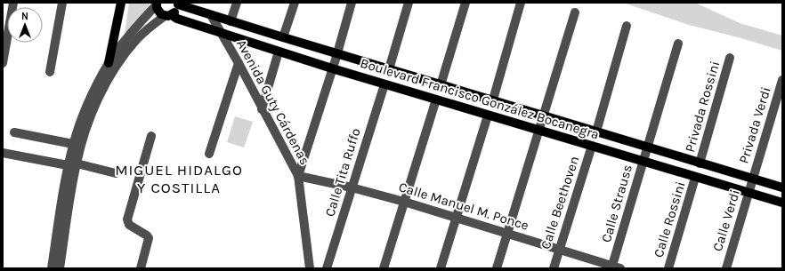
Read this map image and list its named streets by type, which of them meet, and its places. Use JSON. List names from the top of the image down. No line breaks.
{"streets":{"main road":["Boulevard Francisco González Bocanegra"],"street":["Avenida Guty Cárdenas","Privada Rossini","Privada Verdi","Calle Tita Ruffo","Calle Beethoven","Calle Strauss","Calle Manuel M. Ponce","Calle Rossini","Calle Verdi"]},"crossings":[["Boulevard Francisco González Bocanegra","Avenida Guty Cárdenas"],["Boulevard Francisco González Bocanegra","Privada Rossini"],["Boulevard Francisco González Bocanegra","Privada Verdi"],["Boulevard Francisco González Bocanegra","Calle Tita Ruffo"],["Boulevard Francisco González Bocanegra","Calle Beethoven"],["Boulevard Francisco González Bocanegra","Calle Strauss"],["Boulevard Francisco González Bocanegra","Calle Rossini"],["Boulevard Francisco González Bocanegra","Calle Verdi"],["Avenida Guty Cárdenas","Calle Manuel M. Ponce"],["Privada Verdi","Calle Verdi"],["Calle Tita Ruffo","Calle Manuel M. Ponce"],["Calle Beethoven","Calle Manuel M. Ponce"],["Calle Strauss","Calle Manuel M. Ponce"]],"districts":["MIGUEL HIDALGO Y COSTILLA"],"north":"top"}
